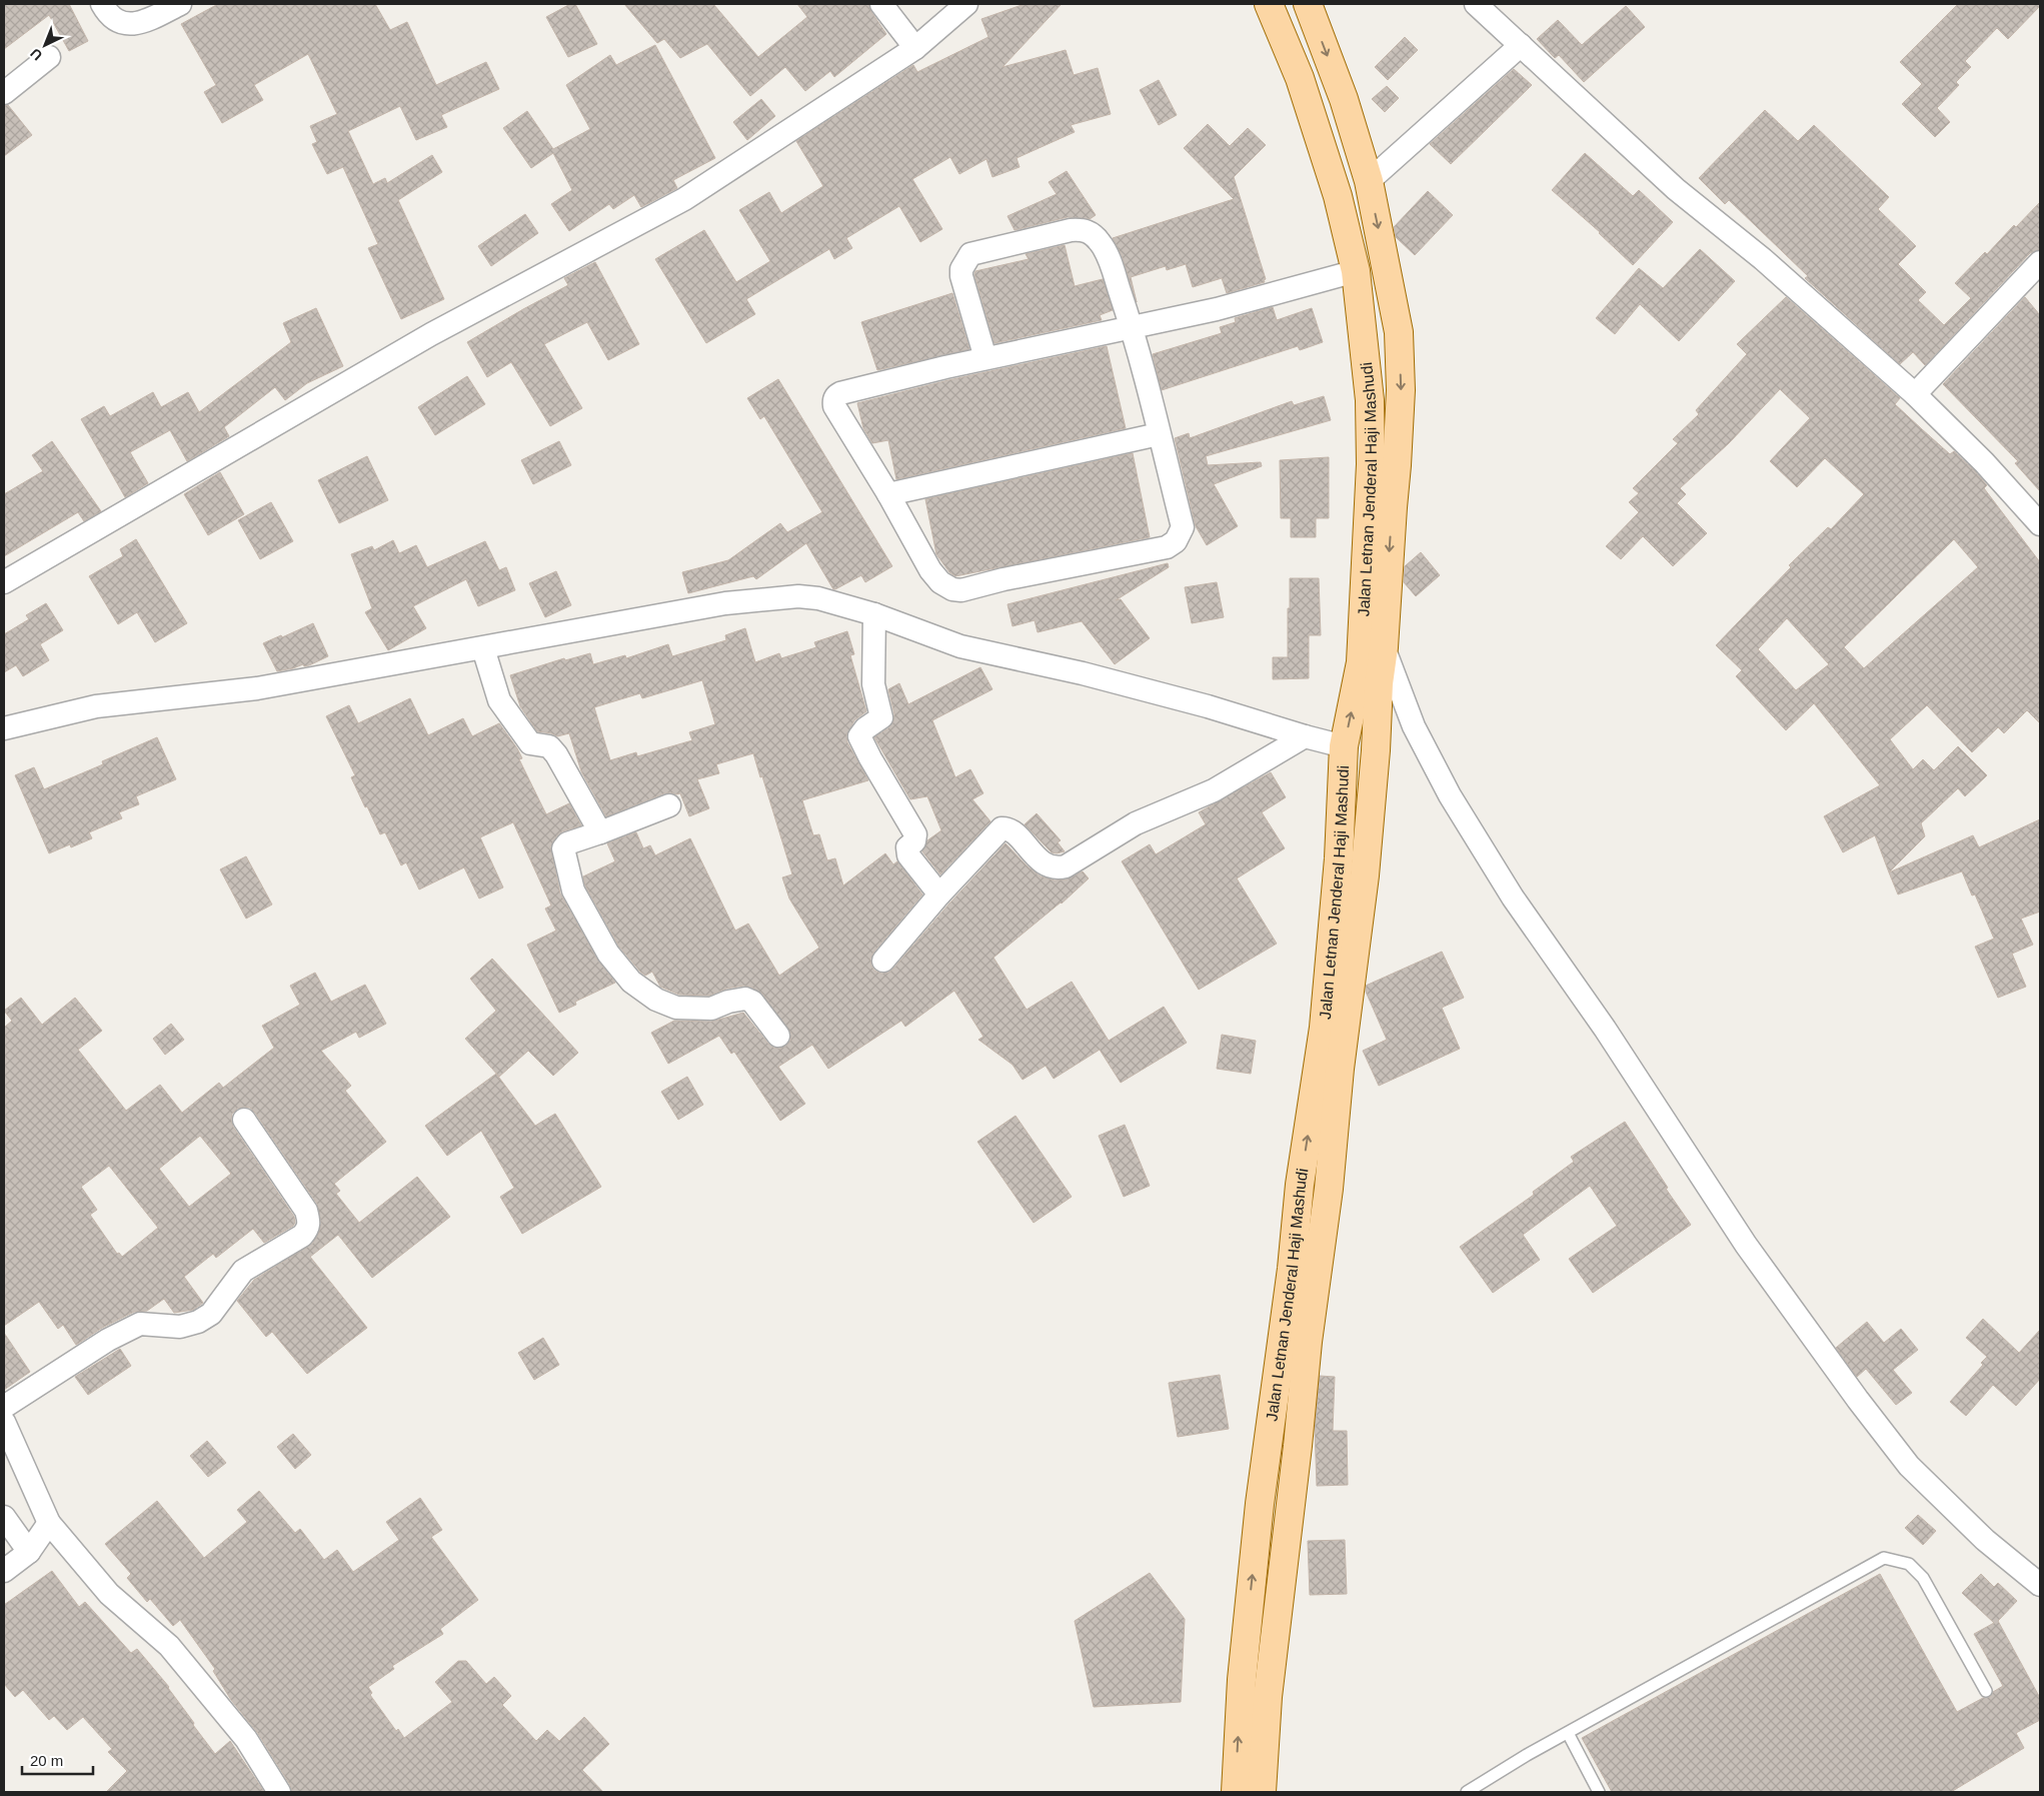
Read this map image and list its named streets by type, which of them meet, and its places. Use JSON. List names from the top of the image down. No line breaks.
{"streets":{"main road":["Jalan Letnan Jenderal Haji Mashudi"]},"scale_bar":"20 m","north":"bottom left"}
